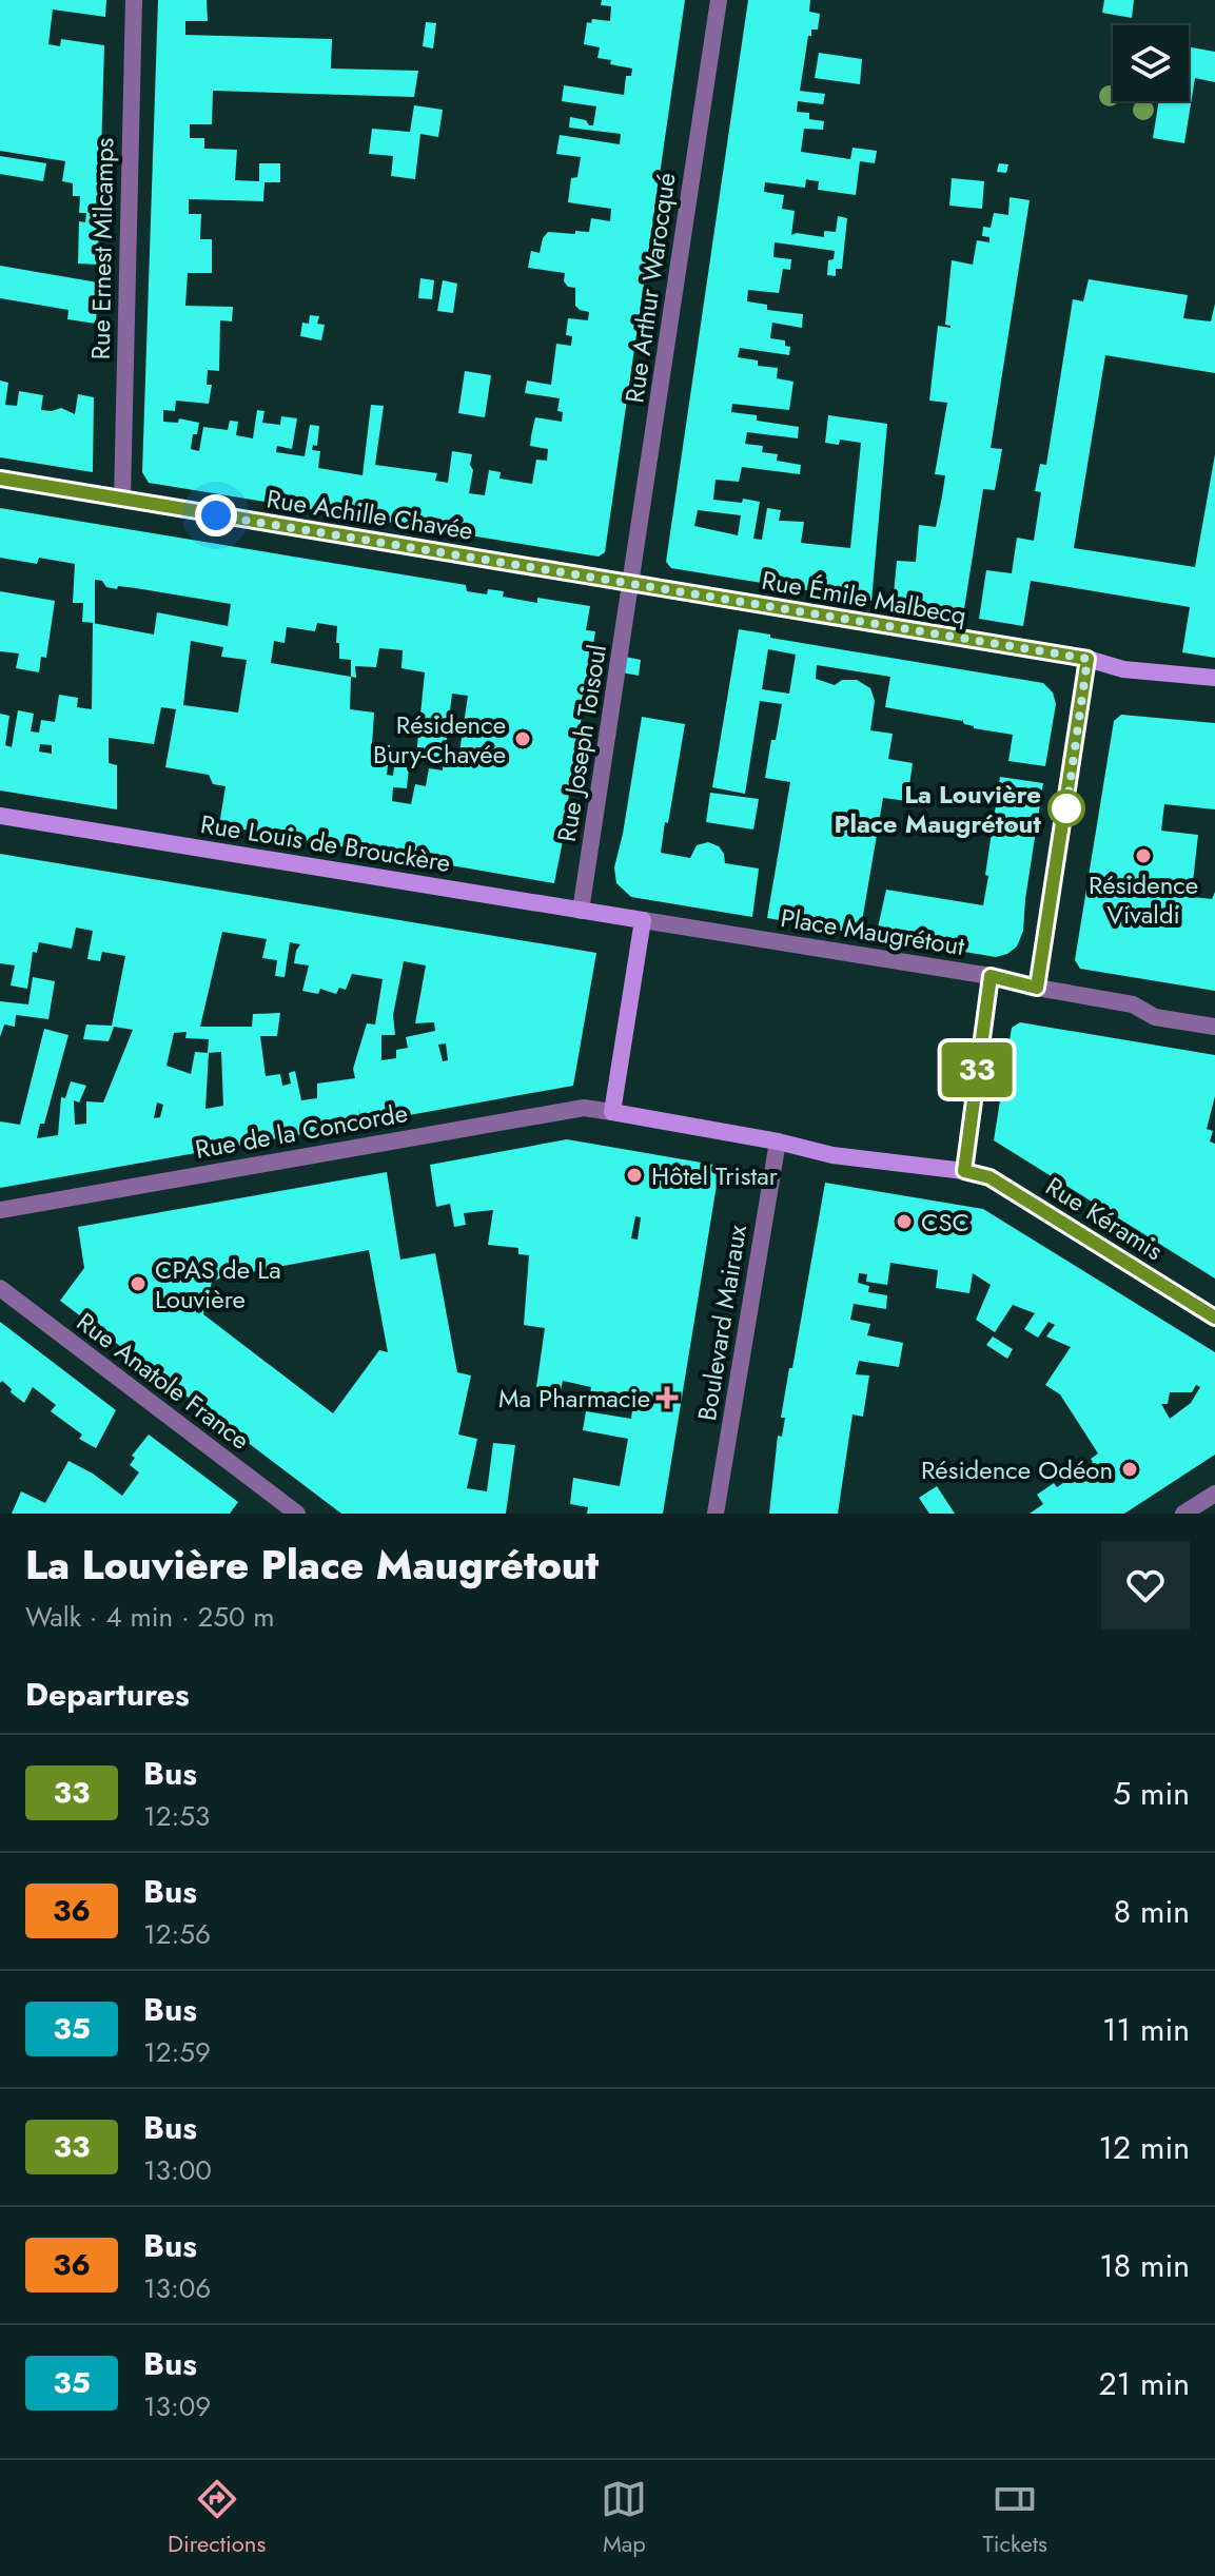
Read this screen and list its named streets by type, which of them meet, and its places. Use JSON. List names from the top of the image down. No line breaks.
{"streets":{"street":["Rue Ernest Milcamps","Rue Arthur Warocqué","Rue Achille Chavée","Rue Émile Malbecq","Rue Joseph Toisoul","Rue Louis de Brouckère","Place Maugrétout","Rue de la Concorde","Rue Kéramis","Boulevard Mairaux","Rue Anatole France"]},"crossings":[["Rue Ernest Milcamps","Rue Achille Chavée"],["Rue Arthur Warocqué","Rue Achille Chavée"],["Rue Arthur Warocqué","Rue Émile Malbecq"],["Rue Arthur Warocqué","Rue Joseph Toisoul"],["Rue Achille Chavée","Rue Émile Malbecq"],["Rue Achille Chavée","Rue Joseph Toisoul"],["Rue Émile Malbecq","Rue Joseph Toisoul"],["Rue Joseph Toisoul","Rue Louis de Brouckère"],["Rue Louis de Brouckère","Place Maugrétout"],["Place Maugrétout","Rue Kéramis"]],"places":{"other":["Résidence Bury-Chavée","La Louvière Place Maugrétout","Résidence Vivaldi","Hôtel Tristar","CSC","CPAS de La Louvière","Résidence Odéon"],"health":["Ma Pharmacie"]},"lines":["bus line 33"],"page":{"on_map":"33","heading":[["La Louvière Place Maugrétout","Walk · 4 min · 250 m"],"Departures"],"list":[{"mark":"33","name":"Bus","note":"12:53","value":"5 min"},{"mark":"36","name":"Bus","note":"12:56","value":"8 min"},{"mark":"35","name":"Bus","note":"12:59","value":"11 min"},{"mark":"33","name":"Bus","note":"13:00","value":"12 min"},{"mark":"36","name":"Bus","note":"13:06","value":"18 min"},{"mark":"35","name":"Bus","note":"13:09","value":"21 min"}],"tabs":["Directions","Map","Tickets"]}}
